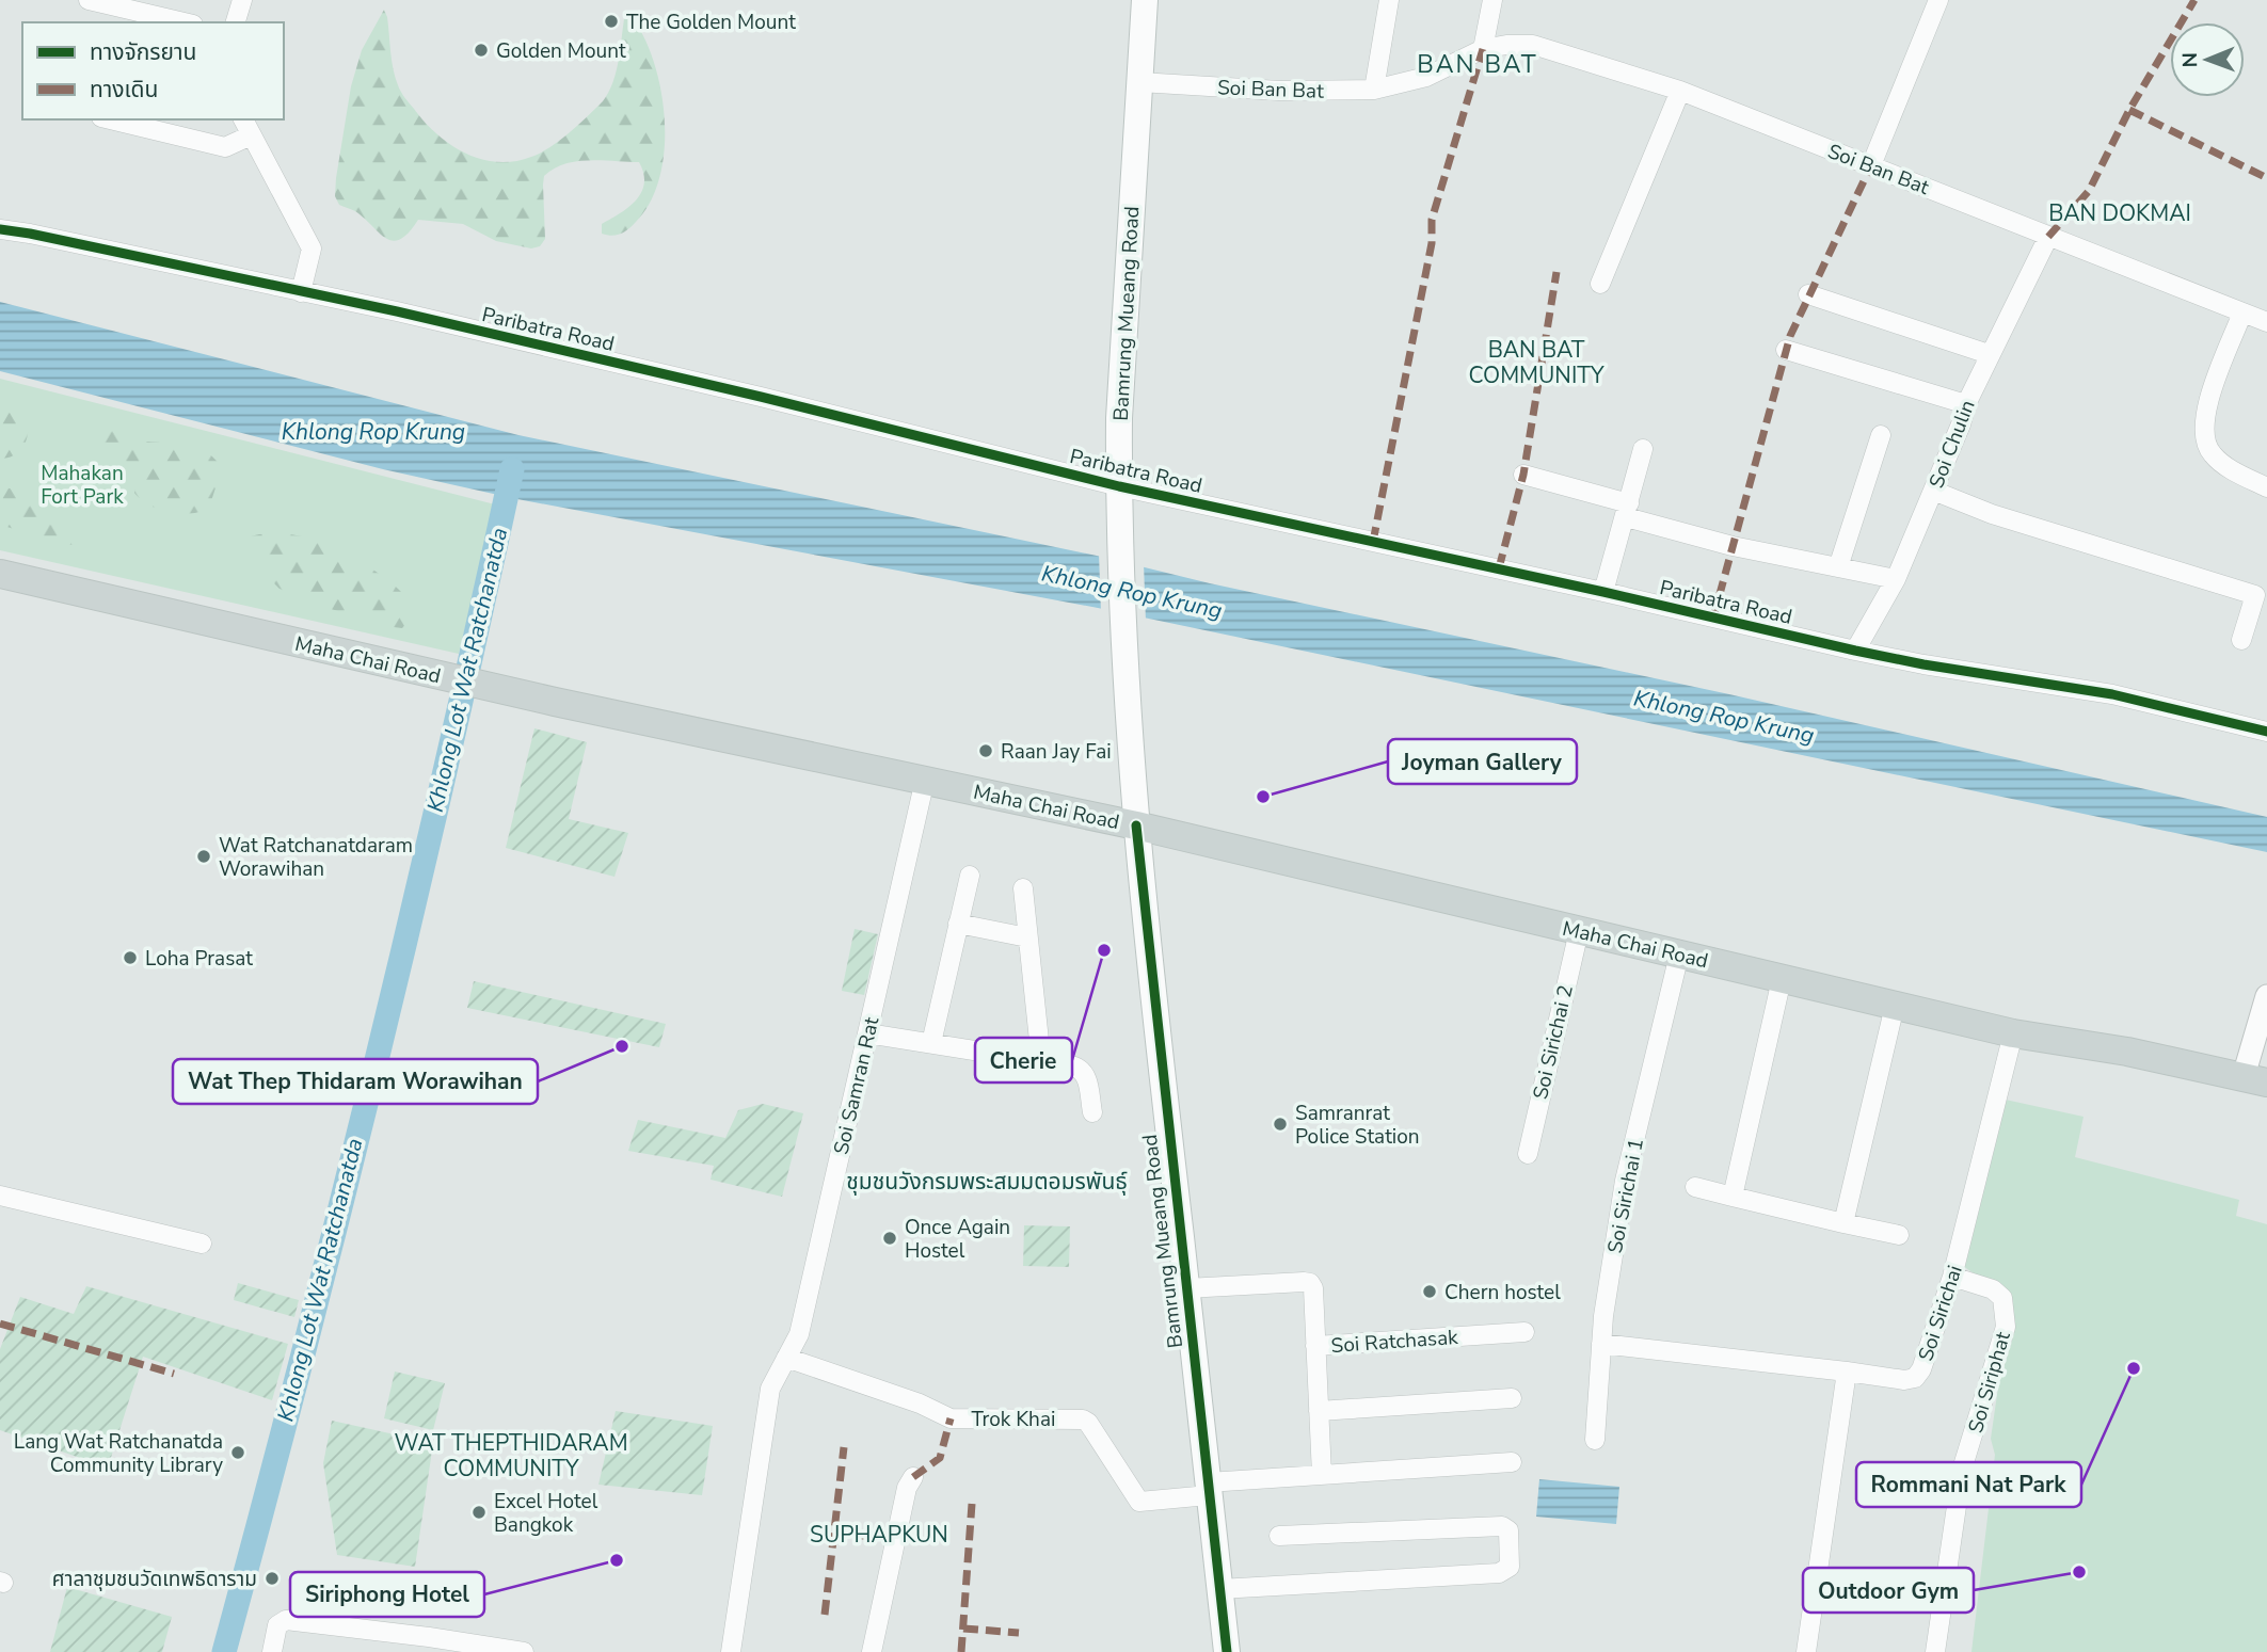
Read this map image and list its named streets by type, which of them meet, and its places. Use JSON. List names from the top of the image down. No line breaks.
{"streets":{"main road":["Bamrung Mueang Road","Maha Chai Road"],"street":["Soi Ban Bat","Paribatra Road","Soi Chulin","Soi Sirichai 2","Soi Samran Rat","Soi Sirichai 1","Soi Sirichai","Soi Ratchasak","Soi Siriphat","Trok Khai"]},"crossings":[["Soi Ban Bat","Bamrung Mueang Road"],["Soi Ban Bat","Soi Chulin"],["Bamrung Mueang Road","Paribatra Road"],["Bamrung Mueang Road","Maha Chai Road"],["Bamrung Mueang Road","Soi Ratchasak"],["Bamrung Mueang Road","Trok Khai"],["Paribatra Road","Soi Chulin"],["Maha Chai Road","Soi Sirichai 2"],["Maha Chai Road","Soi Samran Rat"],["Maha Chai Road","Soi Sirichai 1"],["Maha Chai Road","Soi Sirichai"],["Soi Samran Rat","Trok Khai"],["Soi Sirichai","Soi Siriphat"]],"districts":["BAN BAT","BAN DOKMAI","BAN BAT COMMUNITY","ชุมชนวังกรมพระสมมตอมรพันธุ์","WAT THEPTHIDARAM COMMUNITY","SUPHAPKUN"],"water":["Khlong Rop Krung","Khlong Lot Wat Ratchanatda"],"parks":["Mahakan Fort Park"],"places":["The Golden Mount","Golden Mount","Raan Jay Fai","Joyman Gallery","Wat Ratchanatdaram Worawihan","Cherie","Loha Prasat","Wat Thep Thidaram Worawihan","Samranrat Police Station","Once Again Hostel","Chern hostel","Rommani Nat Park","Lang Wat Ratchanatda Community Library","Excel Hotel Bangkok","Siriphong Hotel","Outdoor Gym","ศาลาชุมชนวัดเทพธิดาราม"],"legend":["ทางจักรยาน","ทางเดิน"],"north":"left"}
